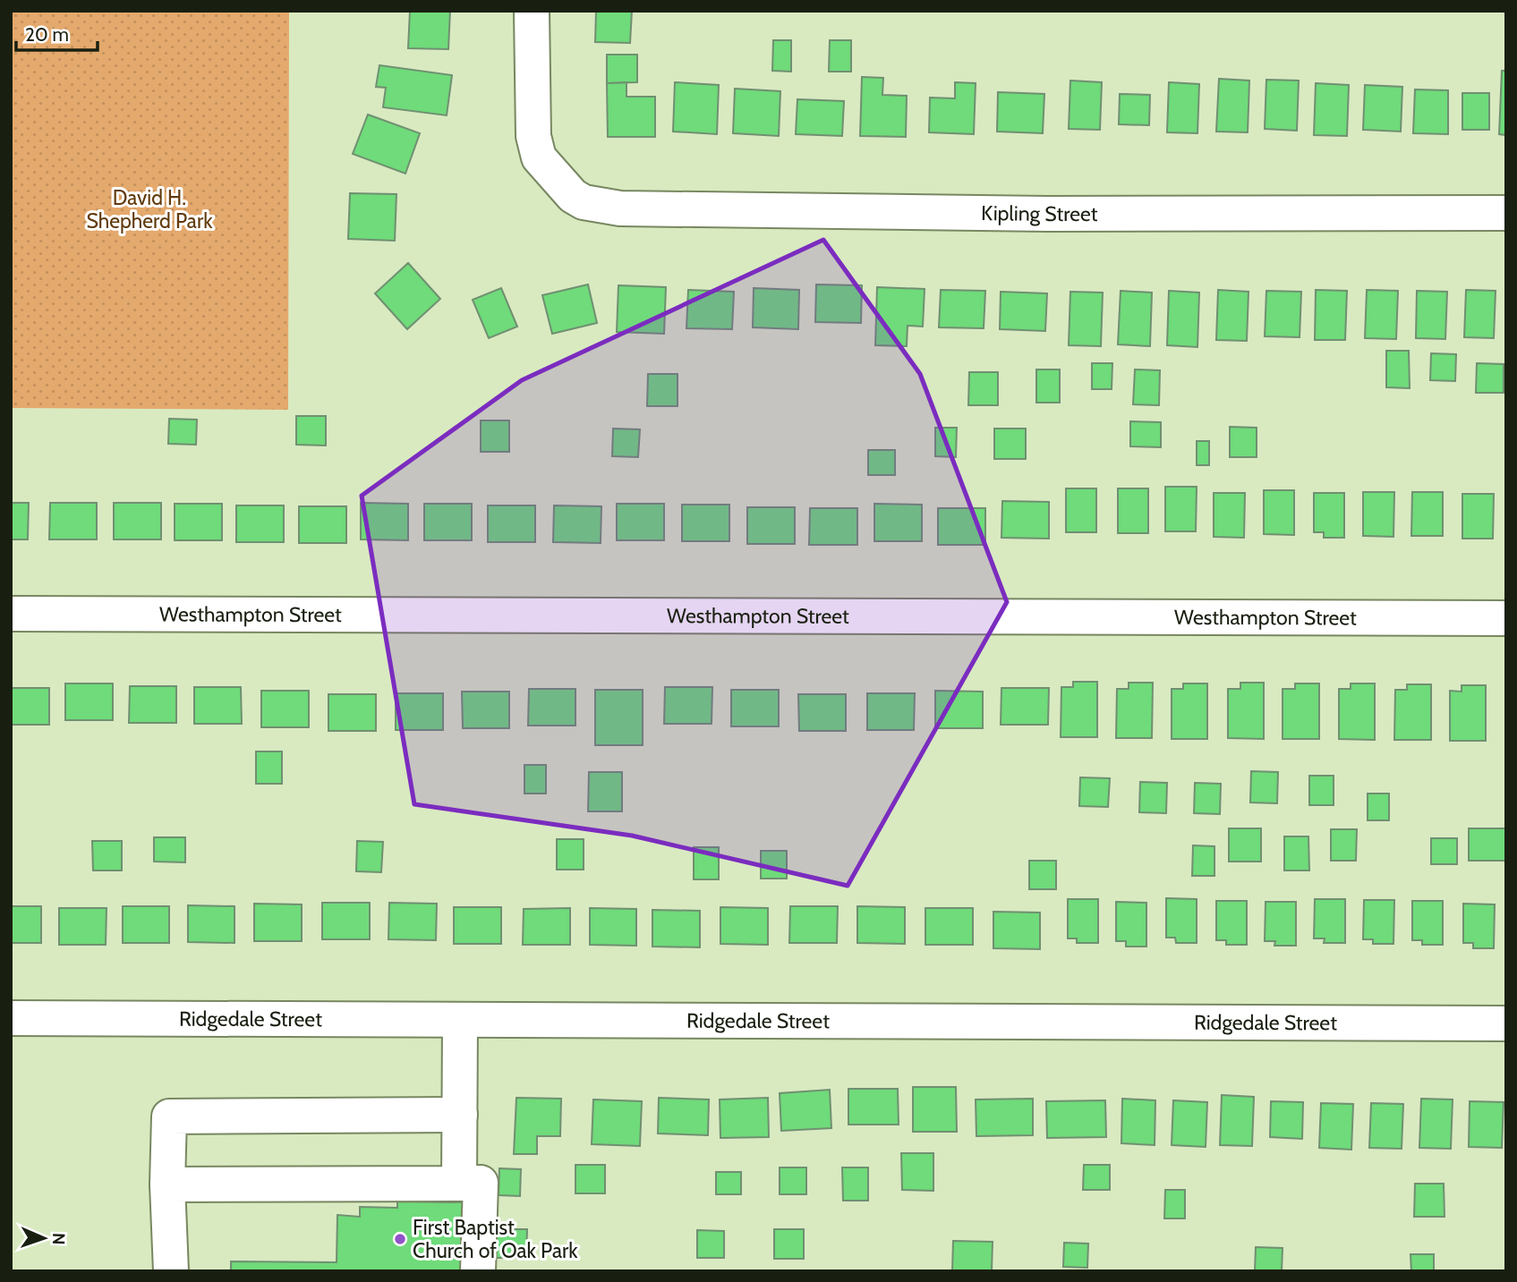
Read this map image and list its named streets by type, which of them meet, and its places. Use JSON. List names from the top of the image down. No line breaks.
{"streets":{"street":["Kipling Street","Westhampton Street","Ridgedale Street"]},"parks":["David H. Shepherd Park"],"places":["First Baptist Church of Oak Park"],"scale_bar":"20 m","north":"right"}
